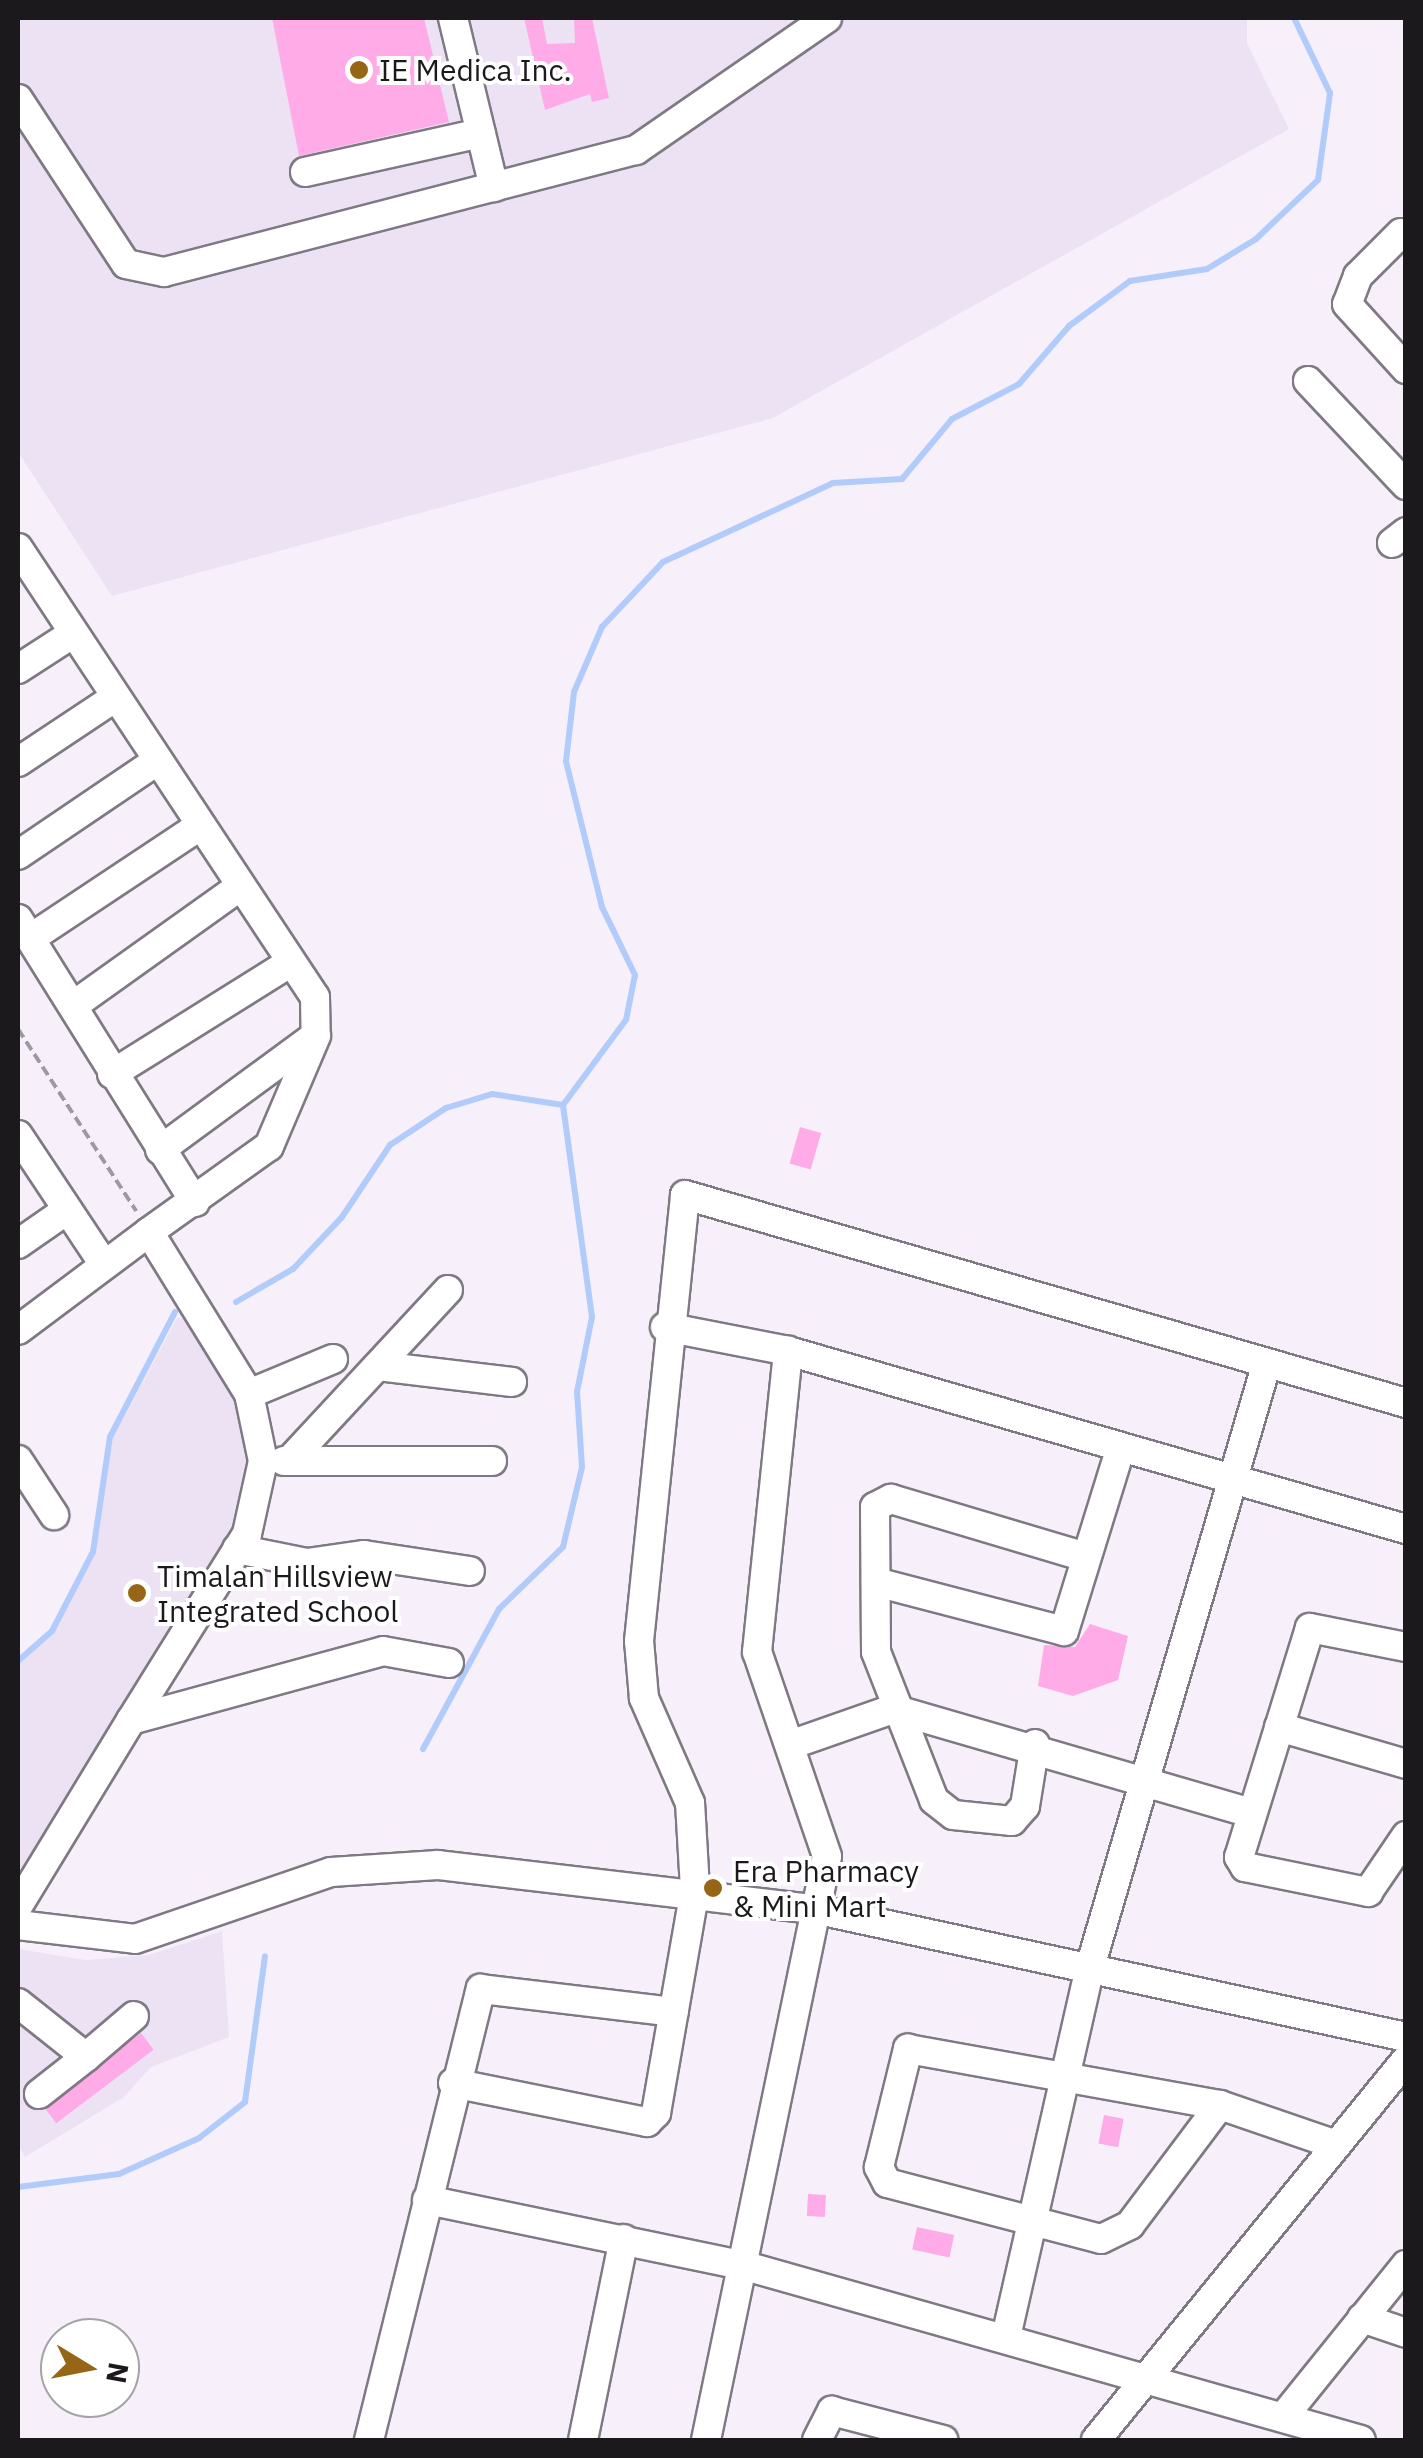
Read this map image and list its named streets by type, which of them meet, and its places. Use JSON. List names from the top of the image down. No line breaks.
{"places":["IE Medica Inc.","Timalan Hillsview Integrated School","Era Pharmacy & Mini Mart"],"north":"right"}
